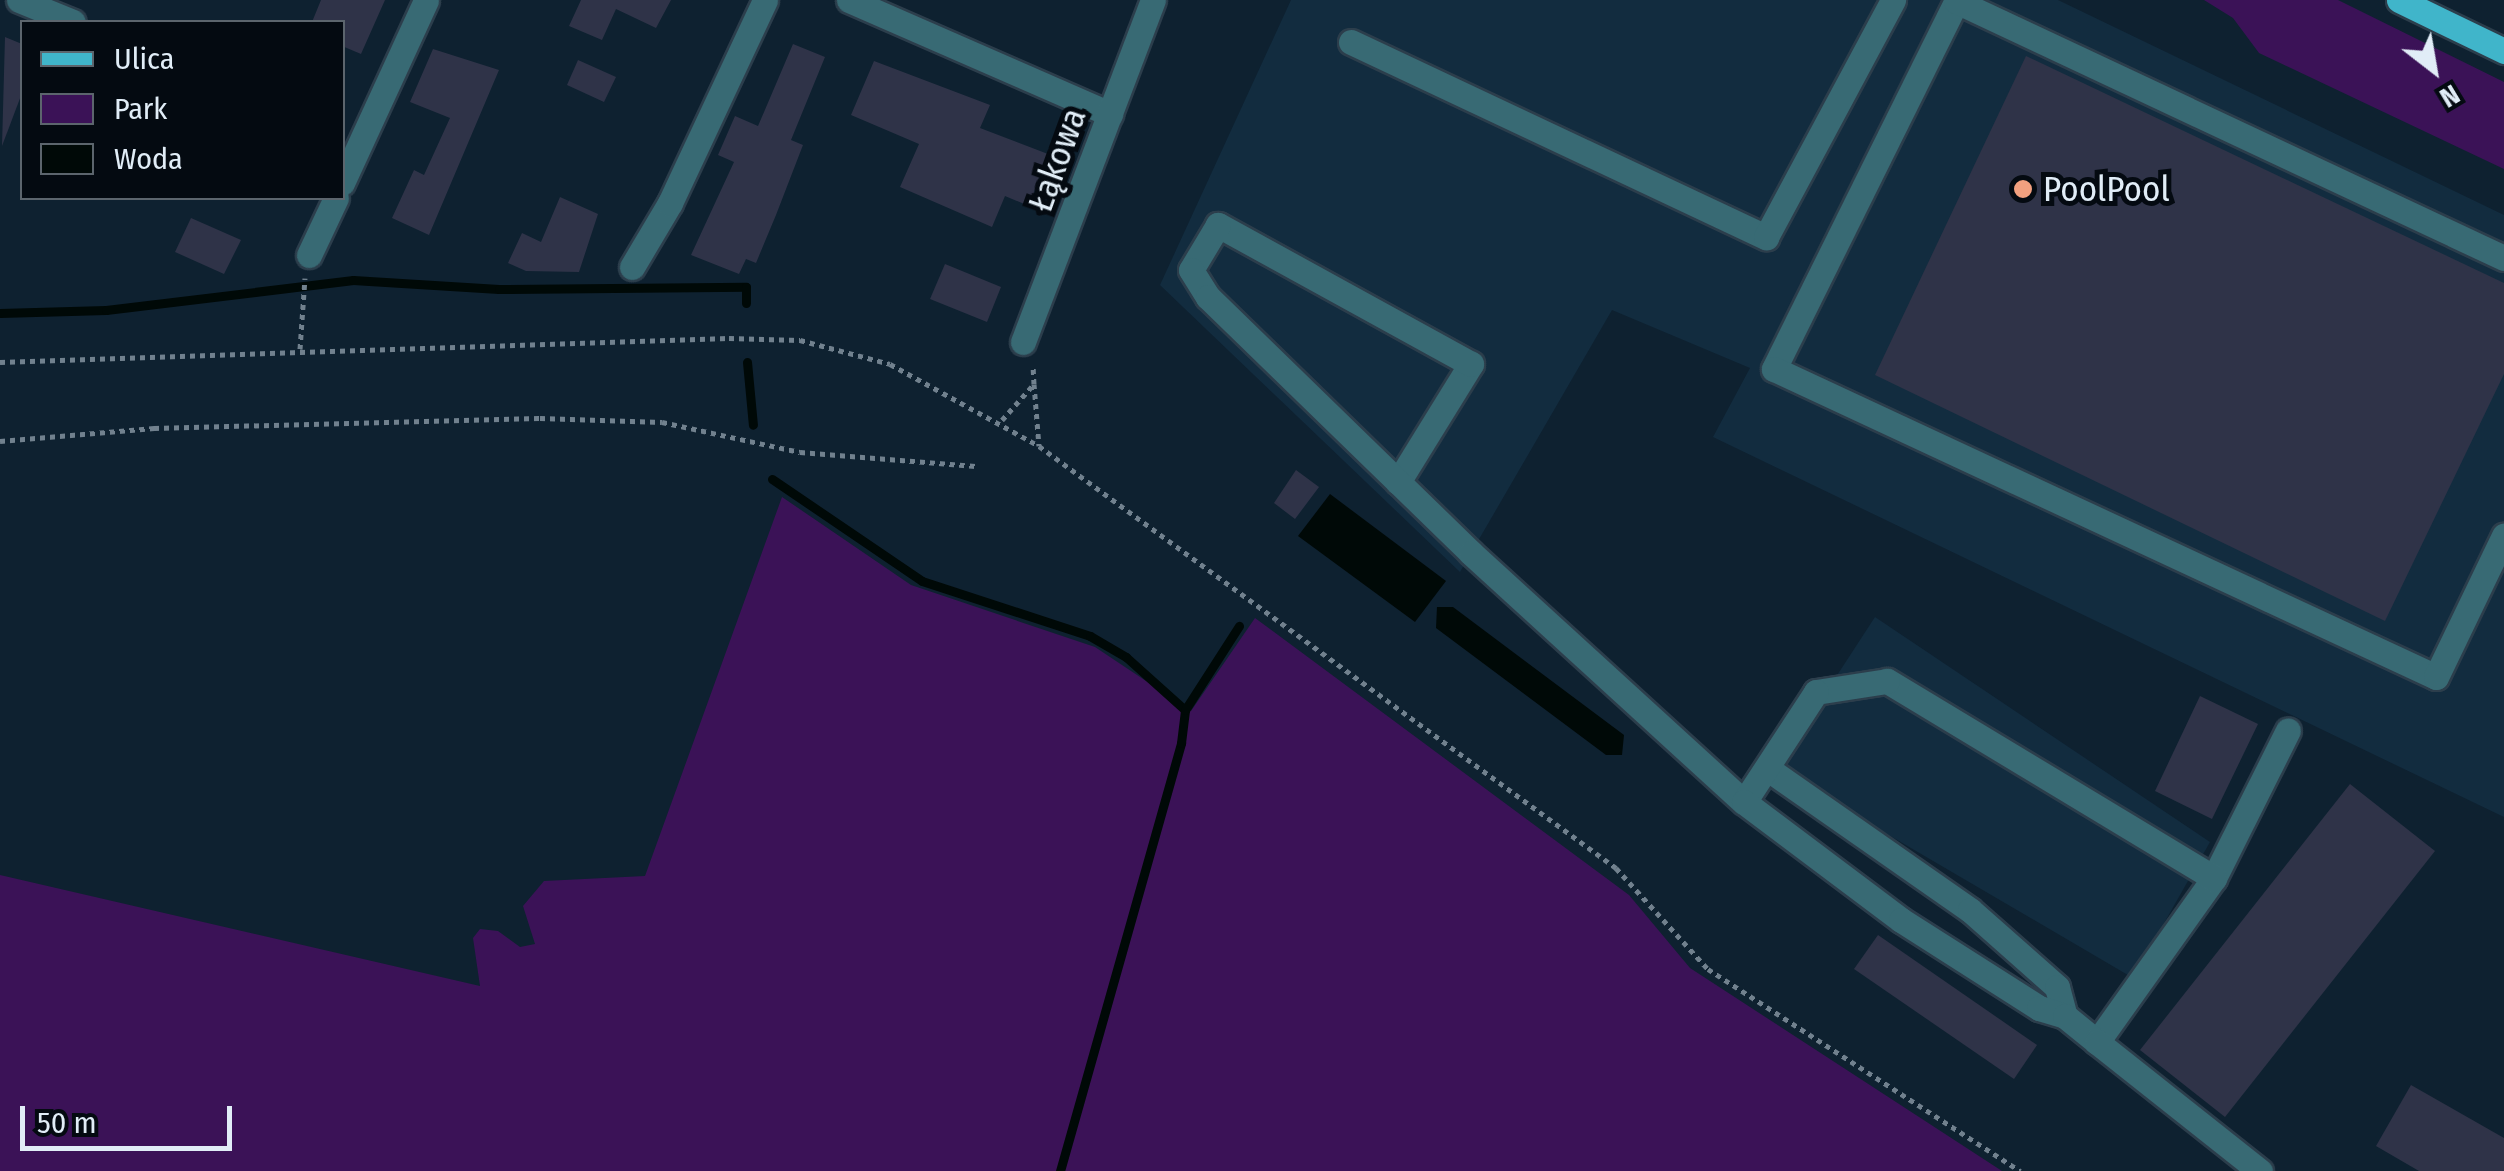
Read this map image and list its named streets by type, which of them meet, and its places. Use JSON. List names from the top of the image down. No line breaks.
{"streets":{"street":["Łąkowa"]},"places":["PoolPool"],"legend":["Ulica","Park","Woda"],"scale_bar":"50 m","north":"bottom right"}
